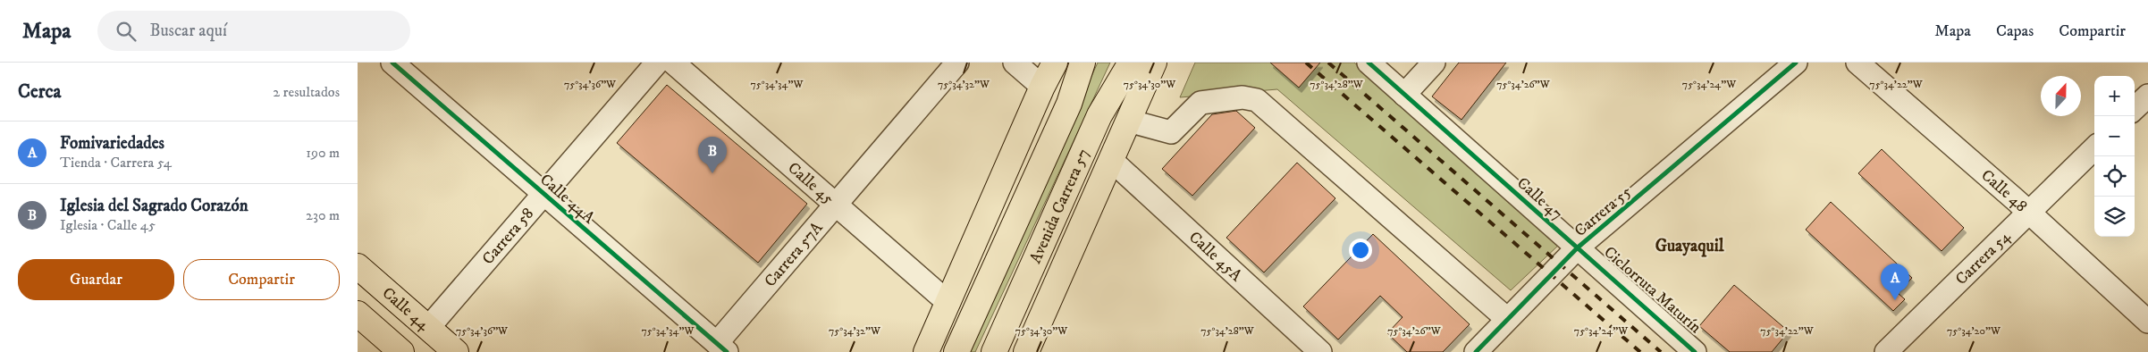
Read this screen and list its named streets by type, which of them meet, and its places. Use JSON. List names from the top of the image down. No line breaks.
{"streets":{"main road":["Avenida Carrera 57","Calle 44"],"street":["Calle 45","Calle 48","Calle 44A","Calle 47","Carrera 55","Carrera 58","Carrera 57A","Calle 45A","Carrera 54"],"cycle path":["Ciclorruta Maturín"]},"crossings":[["Calle 45","Carrera 57A"],["Calle 48","Carrera 54"],["Calle 44A","Carrera 58"],["Calle 44A","Carrera 57A"],["Calle 47","Carrera 55"],["Avenida Carrera 57","Calle 45A"],["Carrera 58","Calle 44"]],"districts":["Guayaquil"],"north":"top","page":{"header":"Mapa","search":"Buscar aquí","nav":["Mapa","Capas","Compartir"],"heading":["Cerca","2 resultados"],"map_buttons":["+","−"],"list":[{"mark":"A","name":"Fomivariedades","note":"Tienda · Carrera 54","value":"190 m"},{"mark":"B","name":"Iglesia del Sagrado Corazón","note":"Iglesia · Calle 45","value":"230 m"}],"pins":["B","A"],"buttons":["Guardar","Compartir"]},"coordinates":["75°34'36\"W","75°34'34\"W","75°34'32\"W","75°34'30\"W","75°34'28\"W","75°34'26\"W","75°34'24\"W","75°34'22\"W","75°34'20\"W"]}
